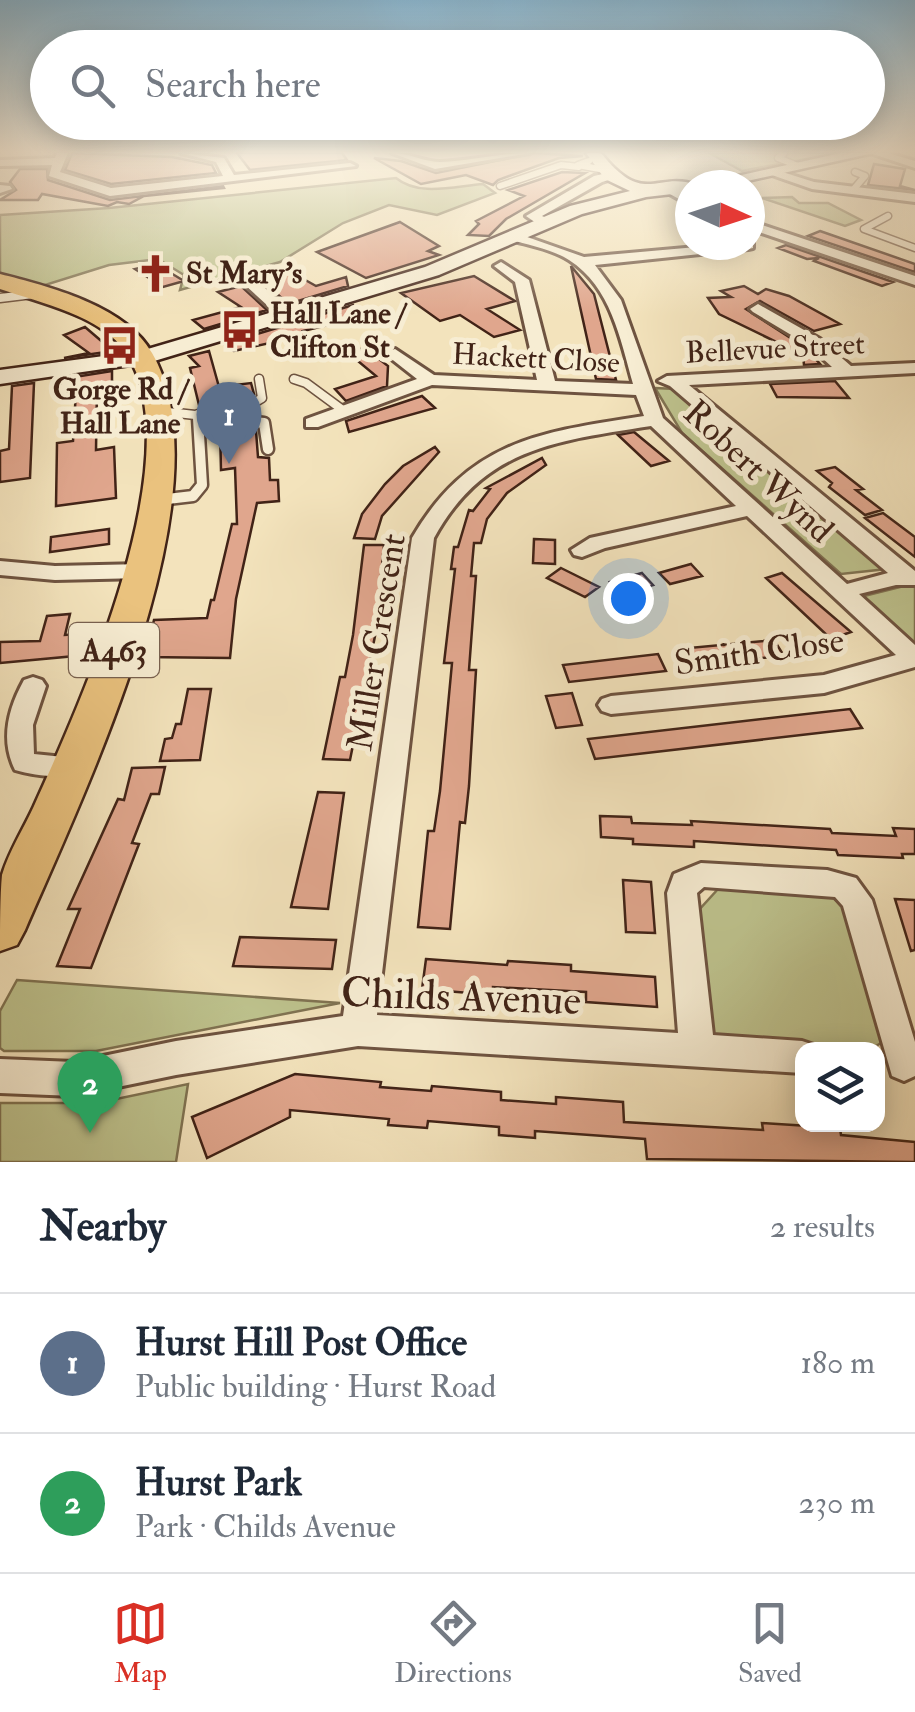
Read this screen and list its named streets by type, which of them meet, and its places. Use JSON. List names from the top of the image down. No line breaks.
{"streets":{"main road":["A463"],"street":["Bellevue Street","Hackett Close","Robert Wynd","Miller Crescent","Smith Close","Childs Avenue"]},"crossings":[["Bellevue Street","Hackett Close"],["Bellevue Street","Robert Wynd"],["Hackett Close","Robert Wynd"],["Robert Wynd","Miller Crescent"],["Robert Wynd","Smith Close"],["Miller Crescent","Childs Avenue"]],"places":{"church":["St Mary's"],"bus stop":["Hall Lane / Clifton St","Gorge Rd / Hall Lane"]},"north":"right","page":{"search":"Search here","pins":["1","2"],"heading":["Nearby","2 results"],"list":[{"mark":"1","name":"Hurst Hill Post Office","note":"Public building · Hurst Road","value":"180 m"},{"mark":"2","name":"Hurst Park","note":"Park · Childs Avenue","value":"230 m"}],"nav":["Map","Directions","Saved"]}}
